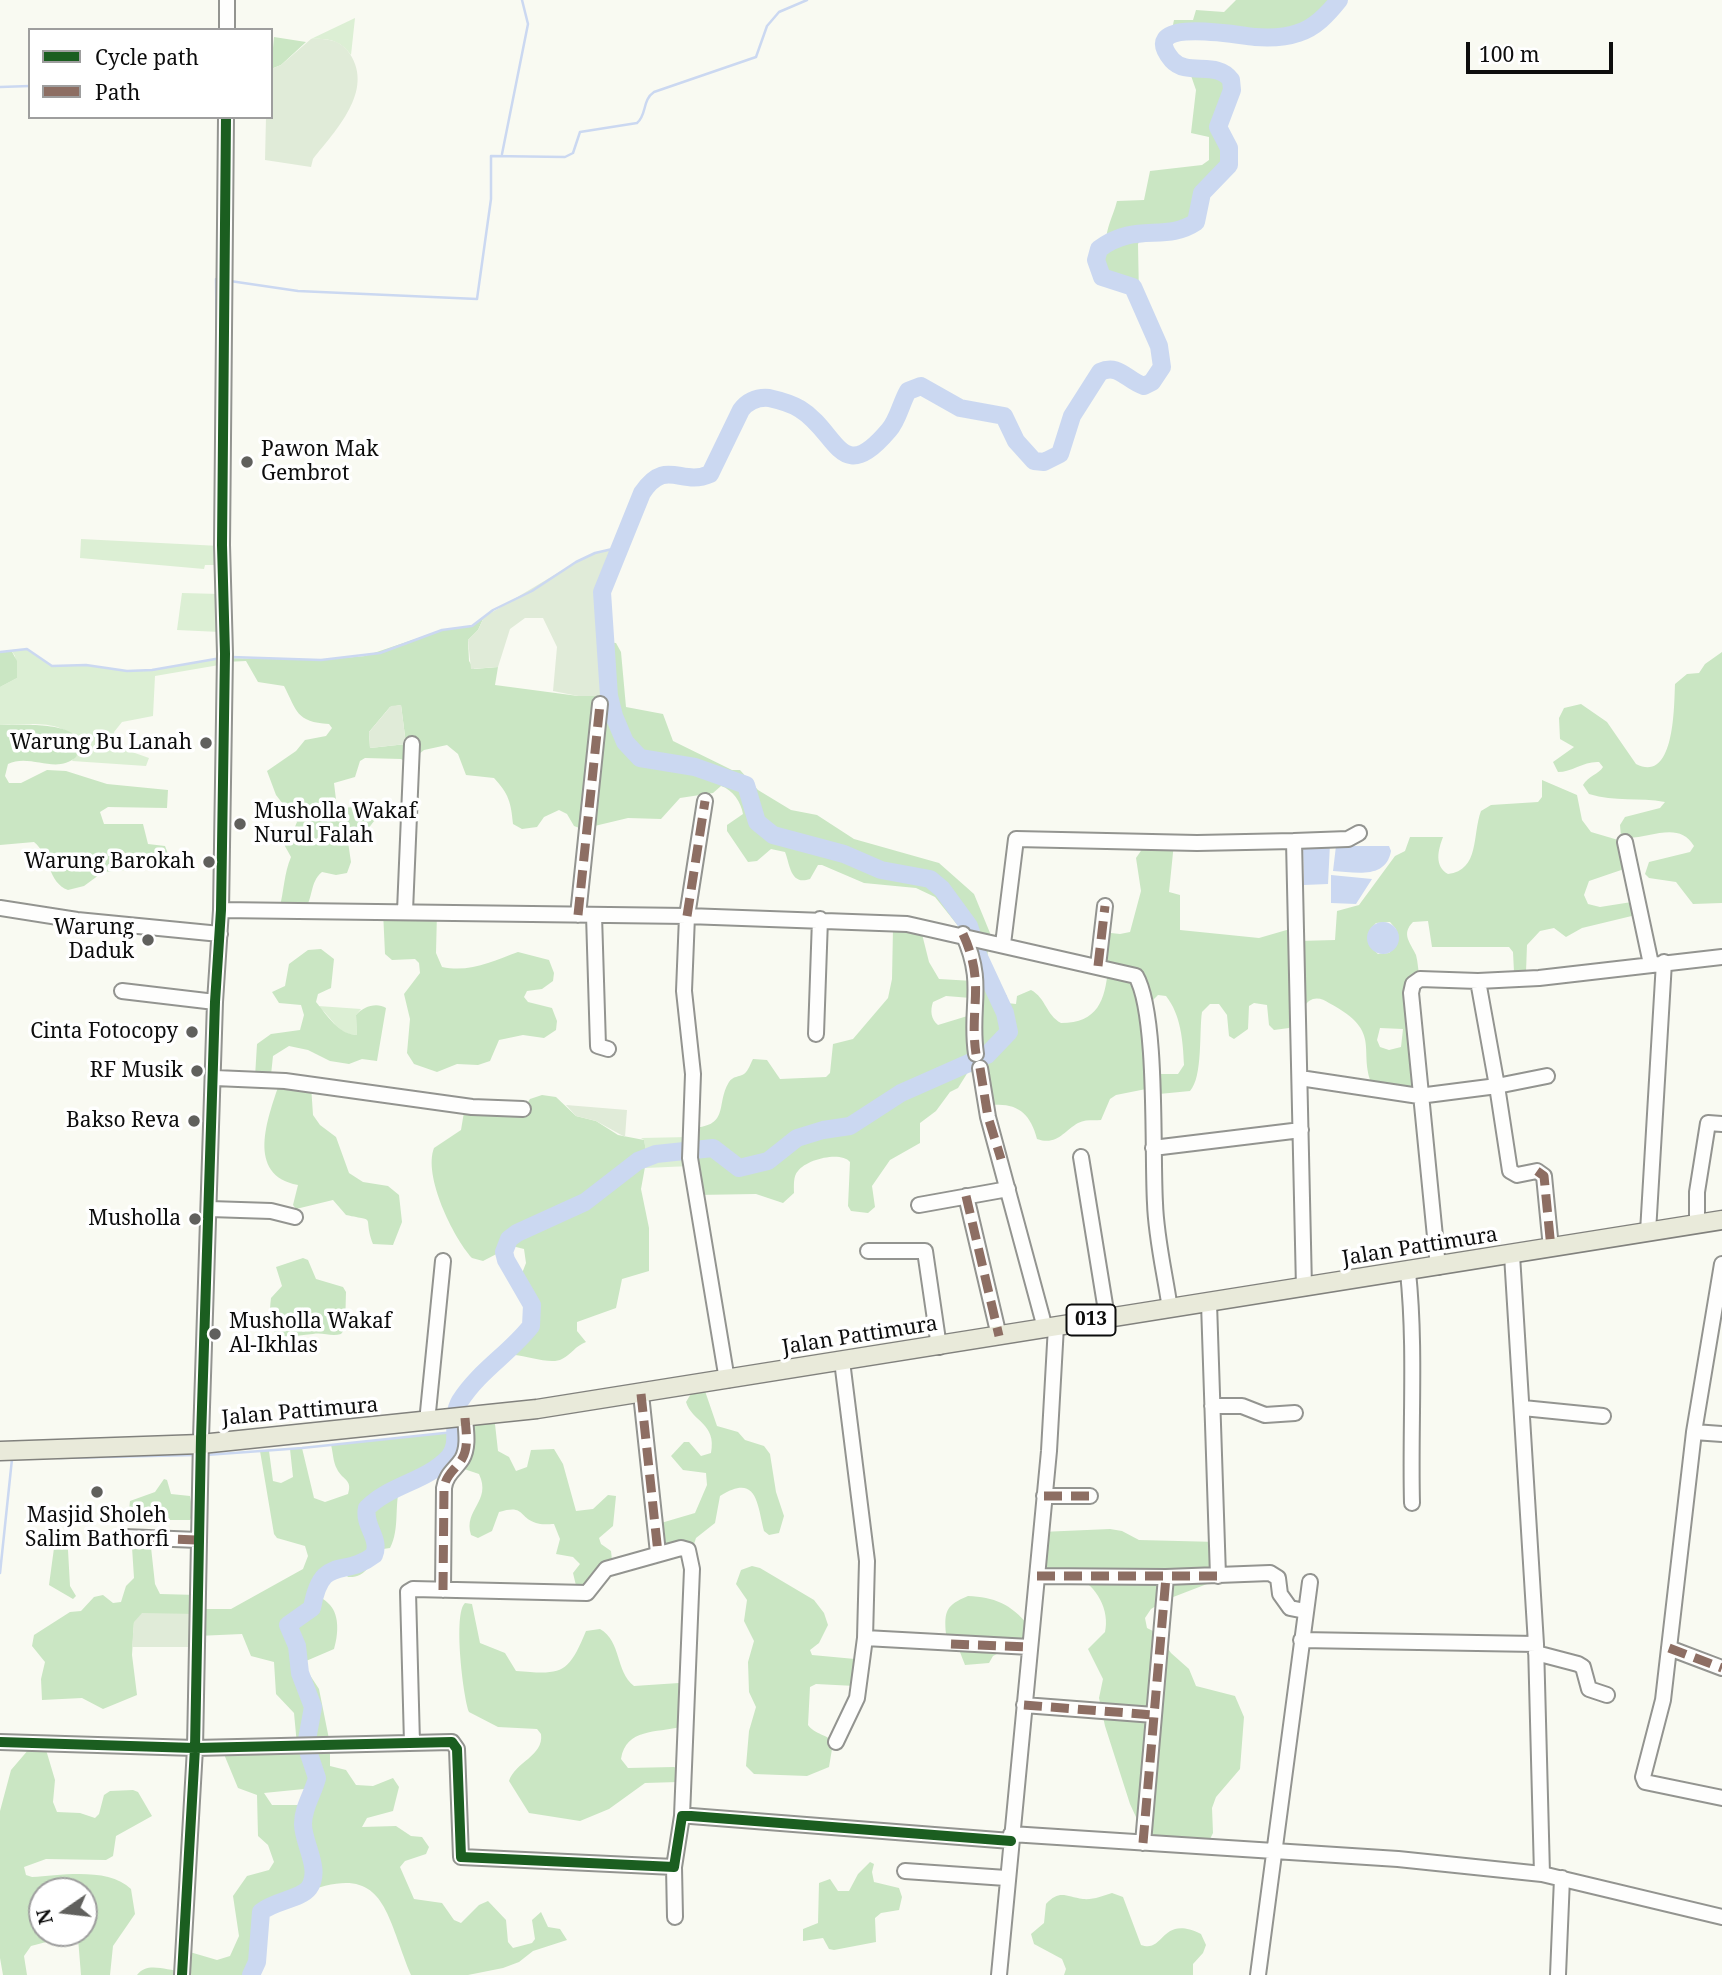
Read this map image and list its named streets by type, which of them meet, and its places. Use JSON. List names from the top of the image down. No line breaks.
{"streets":{"main road":["Jalan Pattimura","013"]},"places":["Pawon Mak Gembrot","Warung Bu Lanah","Musholla Wakaf Nurul Falah","Warung Barokah","Warung Daduk","Cinta Fotocopy","RF Musik","Bakso Reva","Musholla","Musholla Wakaf Al-Ikhlas","Masjid Sholeh Salim Bathorfi"],"legend":["Cycle path","Path"],"scale_bar":"100 m","north":"left"}
